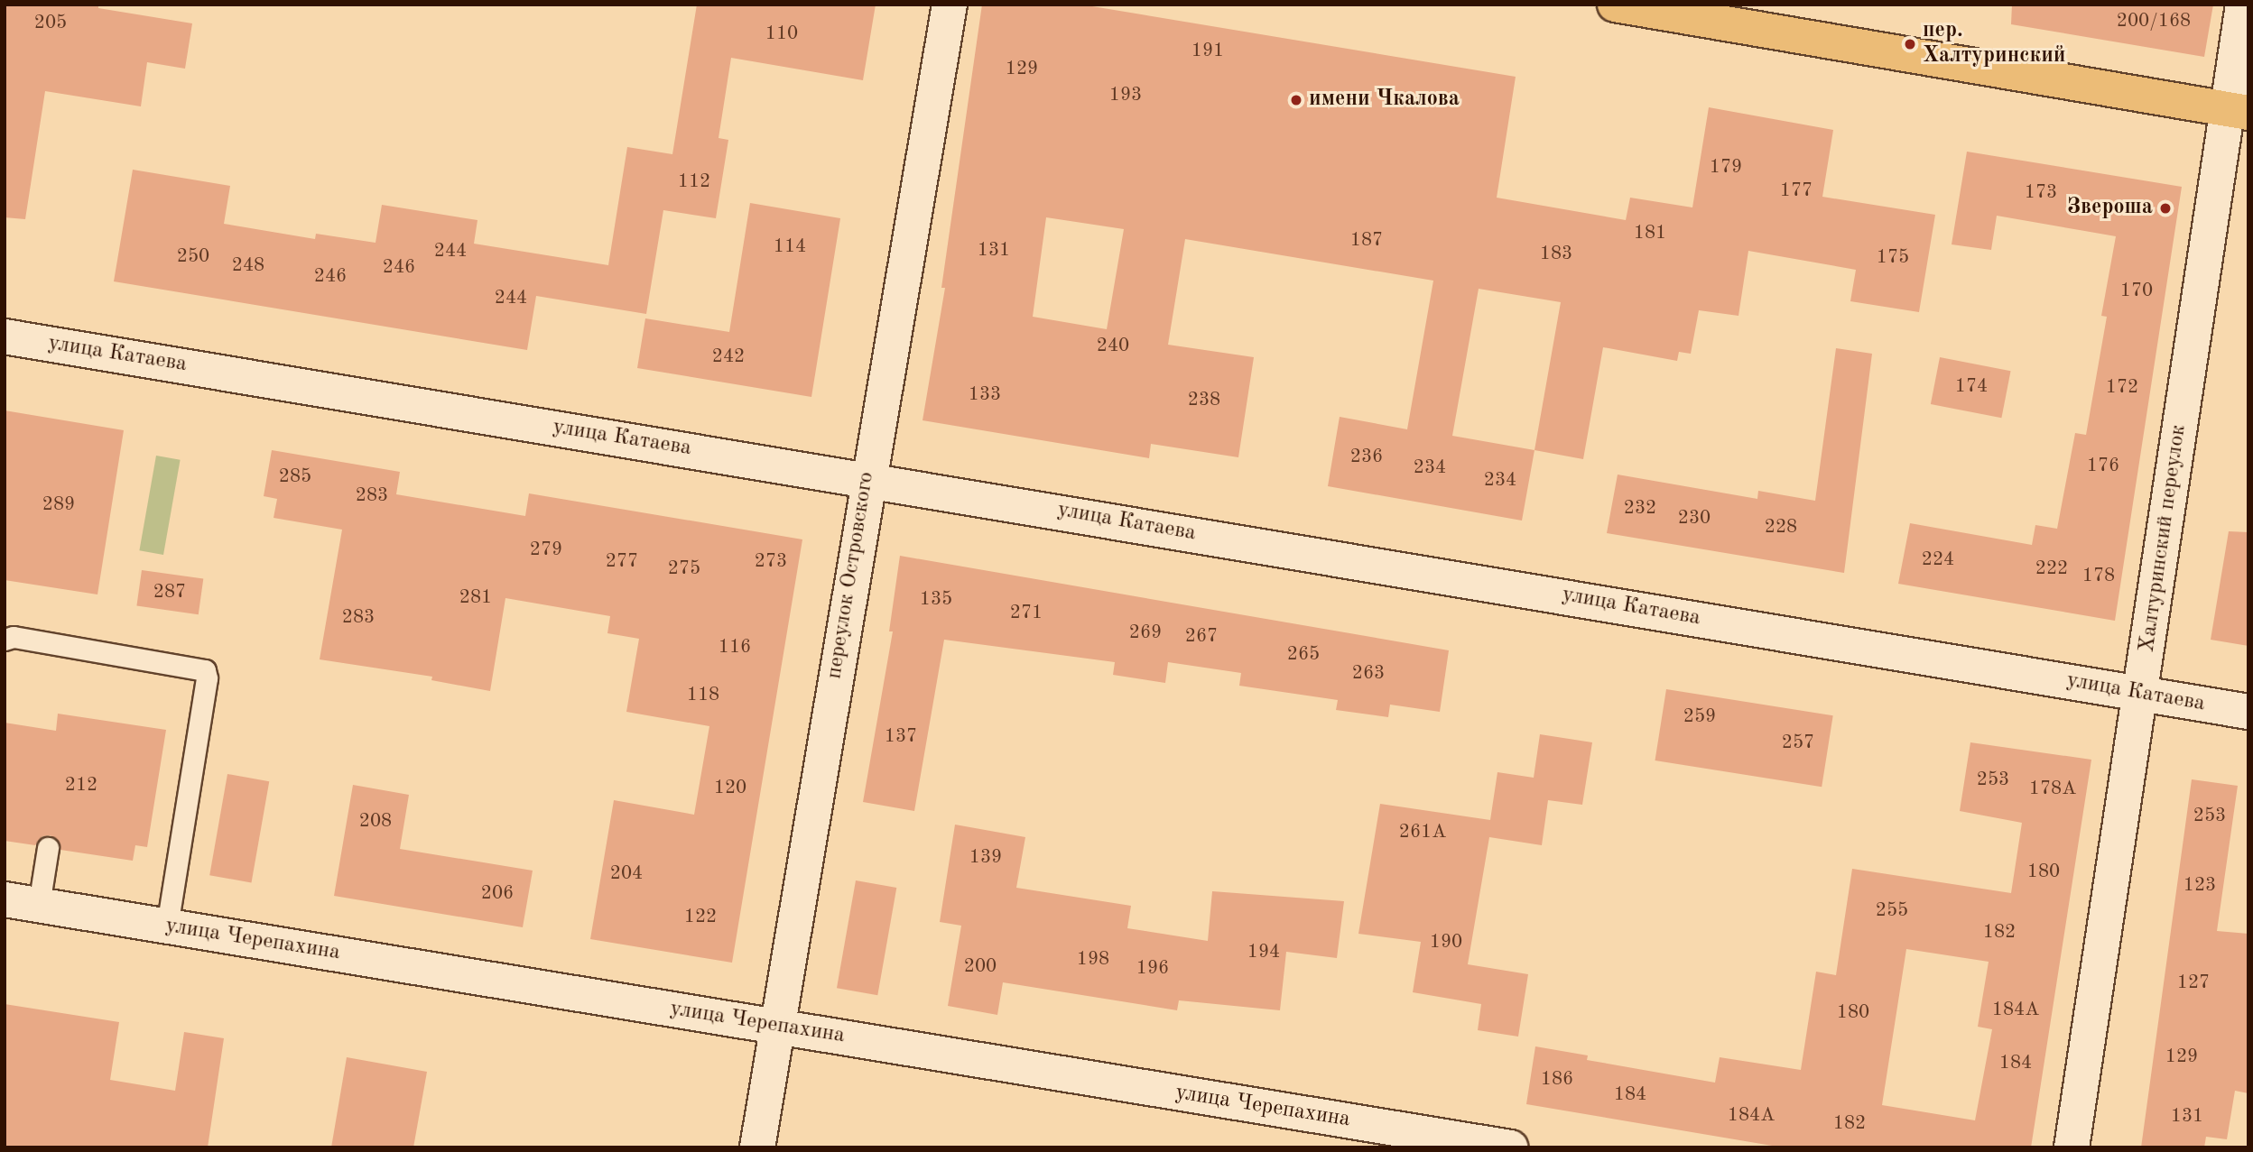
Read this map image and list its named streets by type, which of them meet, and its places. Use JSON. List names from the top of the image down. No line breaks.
{"streets":{"street":["улица Катаева","Халтуринский переулок","переулок Островского","улица Черепахина"]},"crossings":[["улица Катаева","Халтуринский переулок"],["улица Катаева","переулок Островского"],["переулок Островского","улица Черепахина"]],"places":["пер. Халтуринский","имени Чкалова","Звероша"],"house_numbers":["200/168","205","110","191","129","193","179","112","177","173","181","187","114","131","244","183","250","175","248","246","246","170","244","240","242","174","172","133","238","236","176","234","285","234","283","289","232","230","228","279","224","277","273","275","222","178","287","281","135","271","283","269","267","116","265","263","118","259","137","257","253","212","120","178А","253","208","261А","139","180","204","123","206","255","122","182","190","194","198","200","196","127","184А","180","129","184","186","184","184А","131","182"]}
